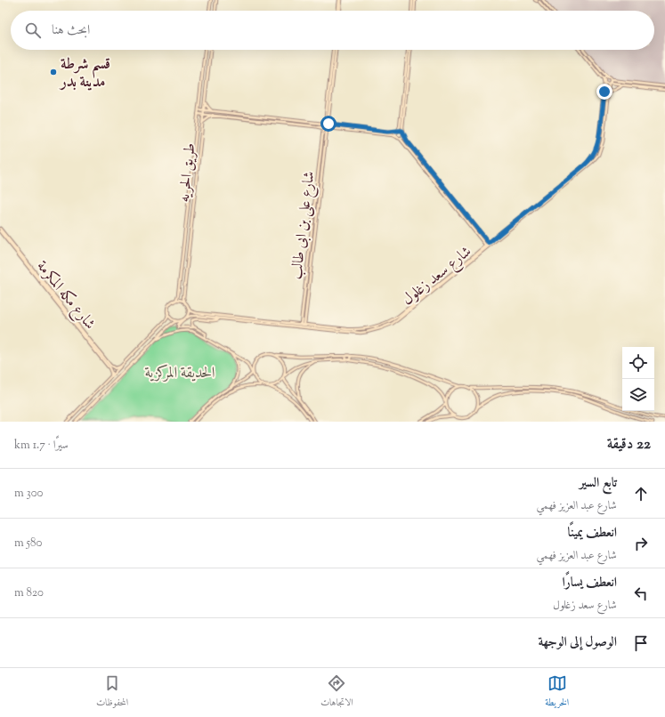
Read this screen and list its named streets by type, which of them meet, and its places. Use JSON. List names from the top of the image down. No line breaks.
{"streets":{"street":["طريق الحريه","شارع على بن ابى طالب","شارع سعد زغلول","شارع مكه المكرمة"]},"crossings":[["طريق الحريه","شارع سعد زغلول"],["شارع على بن ابى طالب","شارع سعد زغلول"]],"parks":["الحديقة المركزية"],"places":["قسم شرطة مدينة بدر"],"page":{"search":"ابحث هنا","heading":["22 دقيقة","سيرًا · 1.7 km"],"list":[["تابع السير","شارع عبد العزيز فهمي","300 m"],["انعطف يمينًا","شارع عبد العزيز فهمي","580 m"],["انعطف يسارًا","شارع سعد زغلول","820 m"],"الوصول إلى الوجهة"],"nav":["الخريطة","الاتجاهات","المحفوظات"]}}
